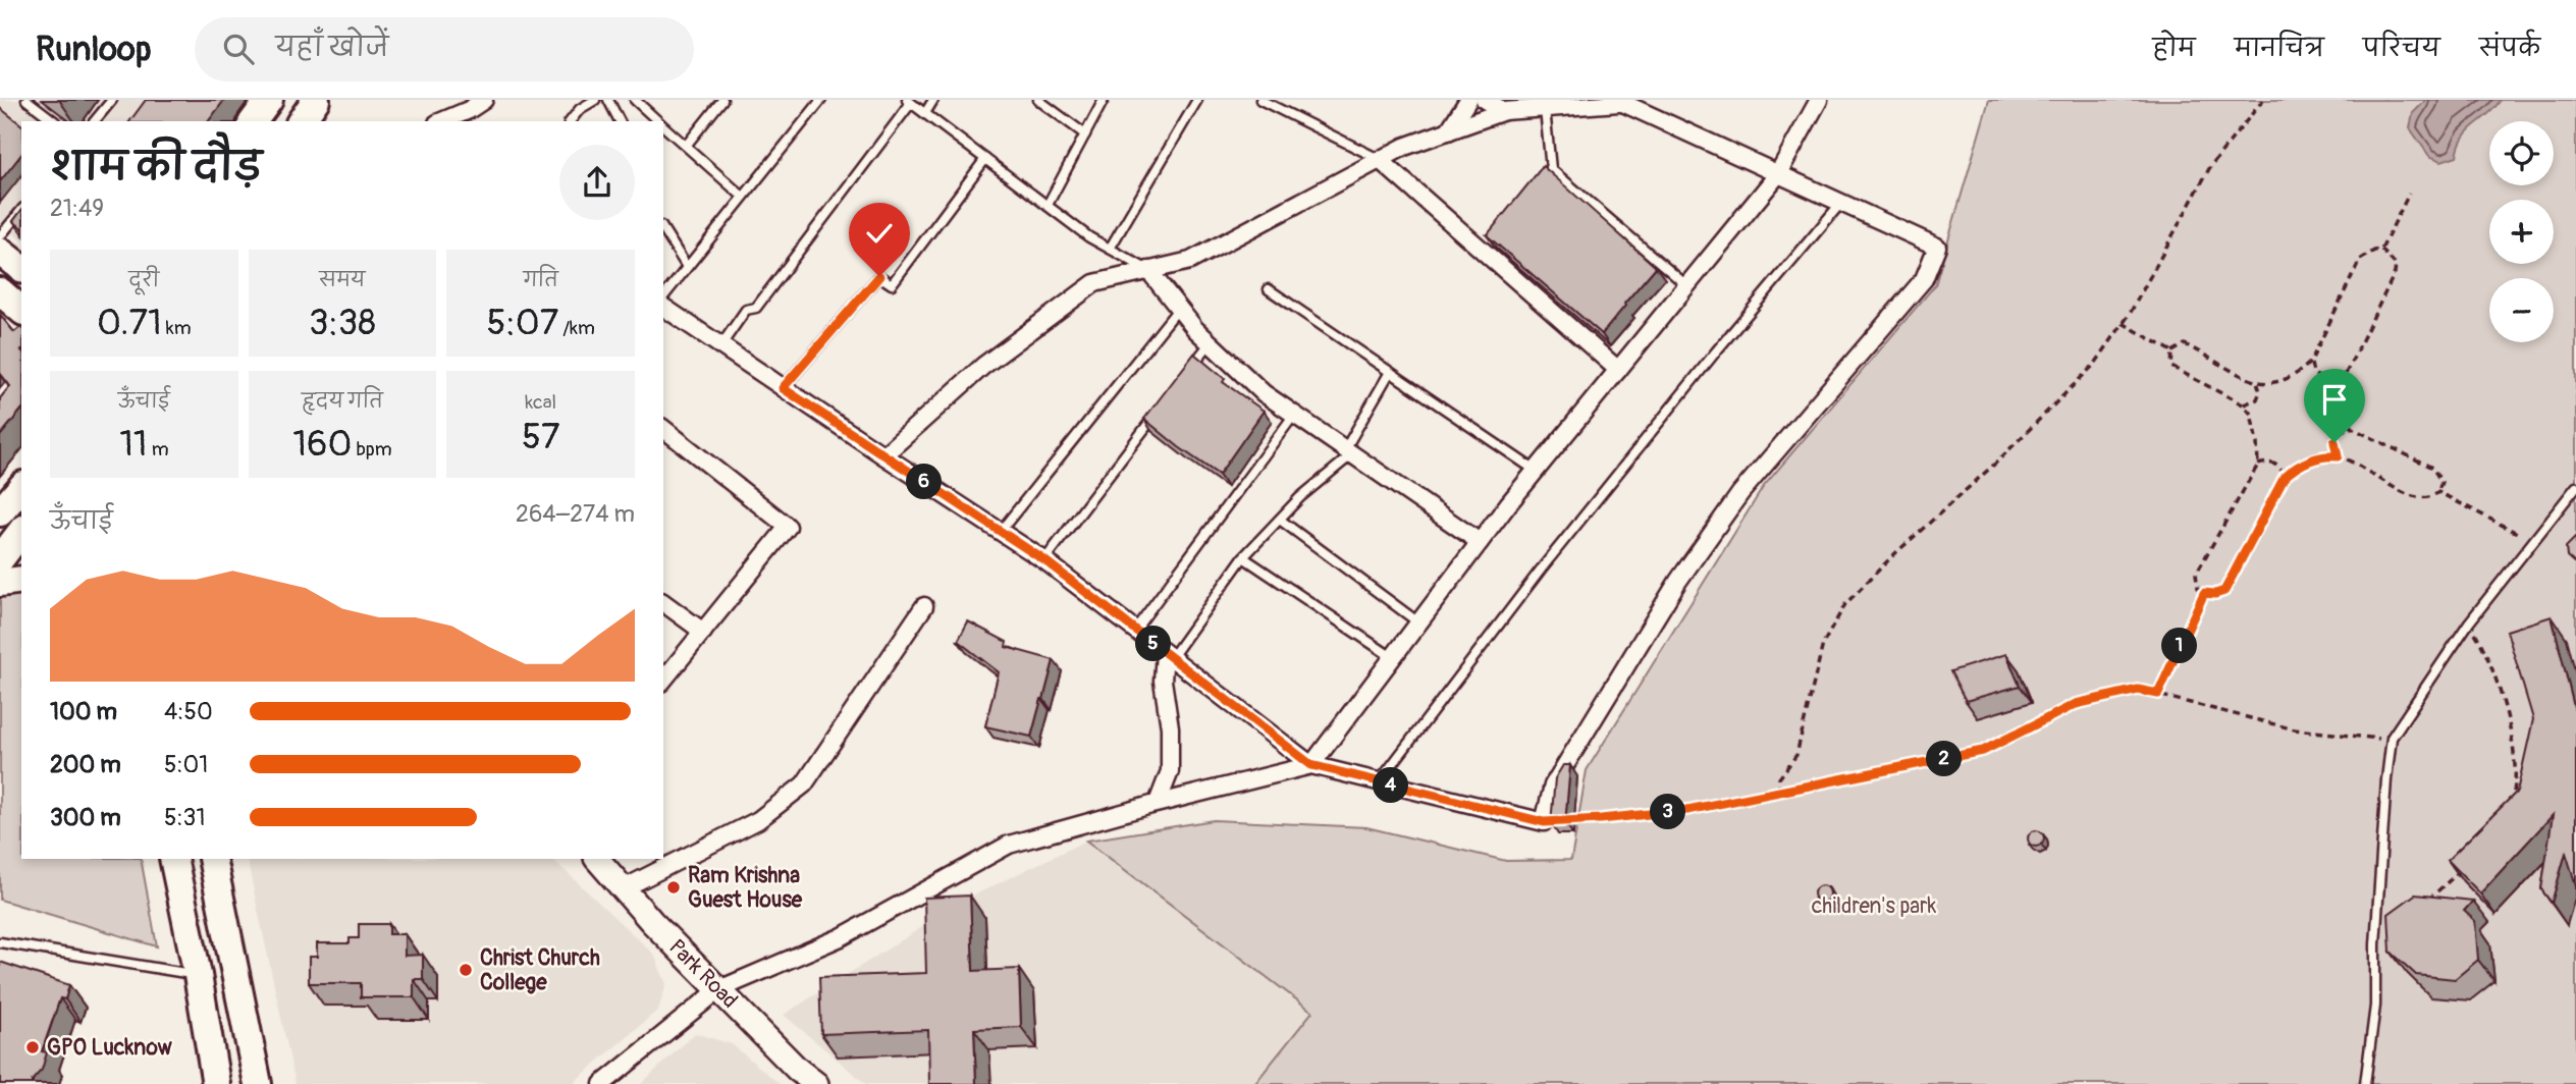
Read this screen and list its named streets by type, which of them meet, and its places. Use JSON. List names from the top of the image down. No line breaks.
{"streets":{"street":["Park Road"]},"parks":["children's park"],"places":["Ram Krishna Guest House","Christ Church College","GPO Lucknow"],"page":{"header":"Runloop","search":"यहाँ खोजें","nav":["होम","मानचित्र","परिचय","संपर्क"],"map_buttons":["+","−"],"heading":["शाम की दौड़","21:49"],"stats":[["दूरी","0.71 km"],["समय","3:38"],["गति","5:07 /km"],["ऊँचाई","11 m"],["हृदय गति","160 bpm"],["kcal","57"]],"pins":["6","5","1","2","4","3"],"chart":["ऊँचाई","264–274 m"],"list":[{"name":"100 m","note":"4:50"},{"name":"200 m","note":"5:01"},{"name":"300 m","note":"5:31"}]}}
